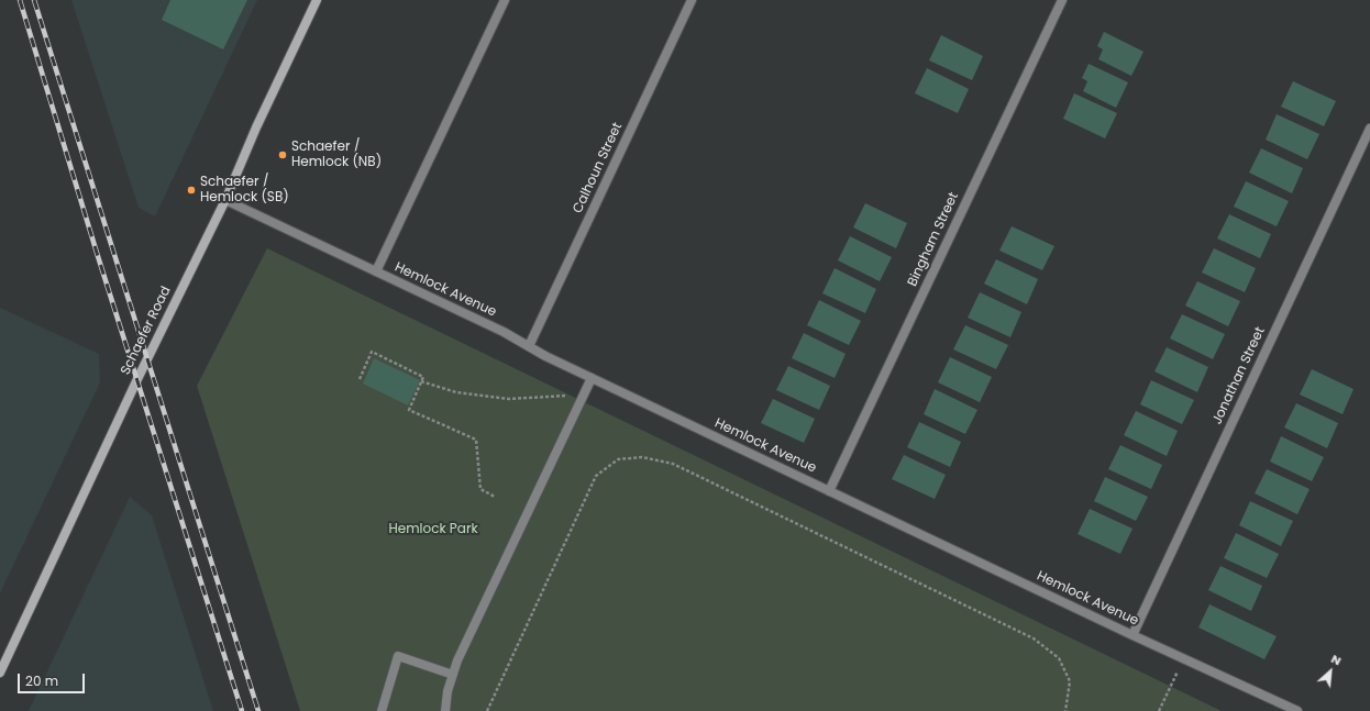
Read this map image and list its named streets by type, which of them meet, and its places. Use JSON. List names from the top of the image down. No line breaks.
{"streets":{"main road":["Schaefer Road"],"street":["Calhoun Street","Bingham Street","Hemlock Avenue","Jonathan Street"]},"crossings":[["Calhoun Street","Hemlock Avenue"],["Bingham Street","Hemlock Avenue"],["Hemlock Avenue","Schaefer Road"],["Hemlock Avenue","Jonathan Street"]],"parks":["Hemlock Park"],"places":["Schaefer / Hemlock (NB)","Schaefer / Hemlock (SB)"],"scale_bar":"20 m","north":"top right"}
